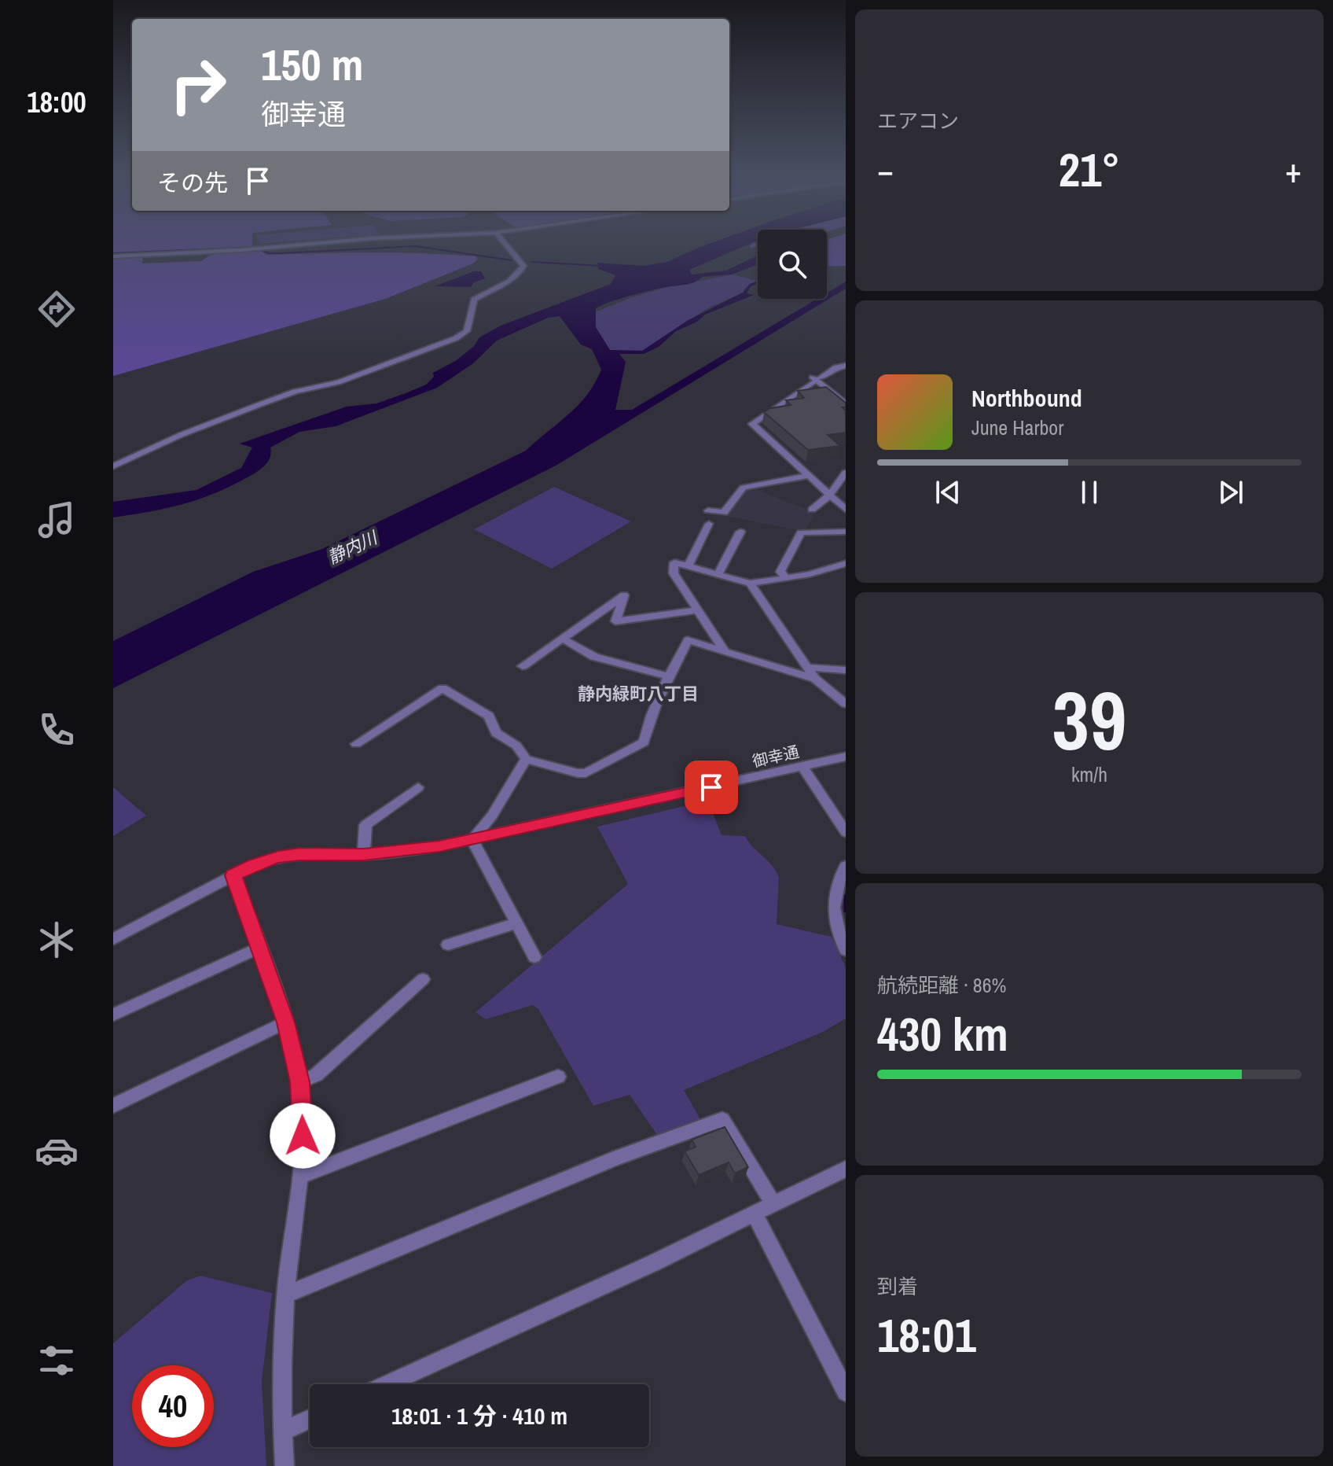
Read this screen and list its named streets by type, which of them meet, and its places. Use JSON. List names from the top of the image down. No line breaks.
{"streets":{"street":["御幸通"]},"districts":["静内緑町八丁目"],"water":["静内川"],"page":{"tabs":"18:00","tile":["エアコン",["39","km/h"],["航続距離 · 86%","430 km"],["到着","18:01"]],"turn":["150 m","御幸通"],"heat":["−","21°","+"],"then":"その先","song":["Northbound","June Harbor"],"limit":"40","trip":"18:01 · 1 分 · 410 m"}}
